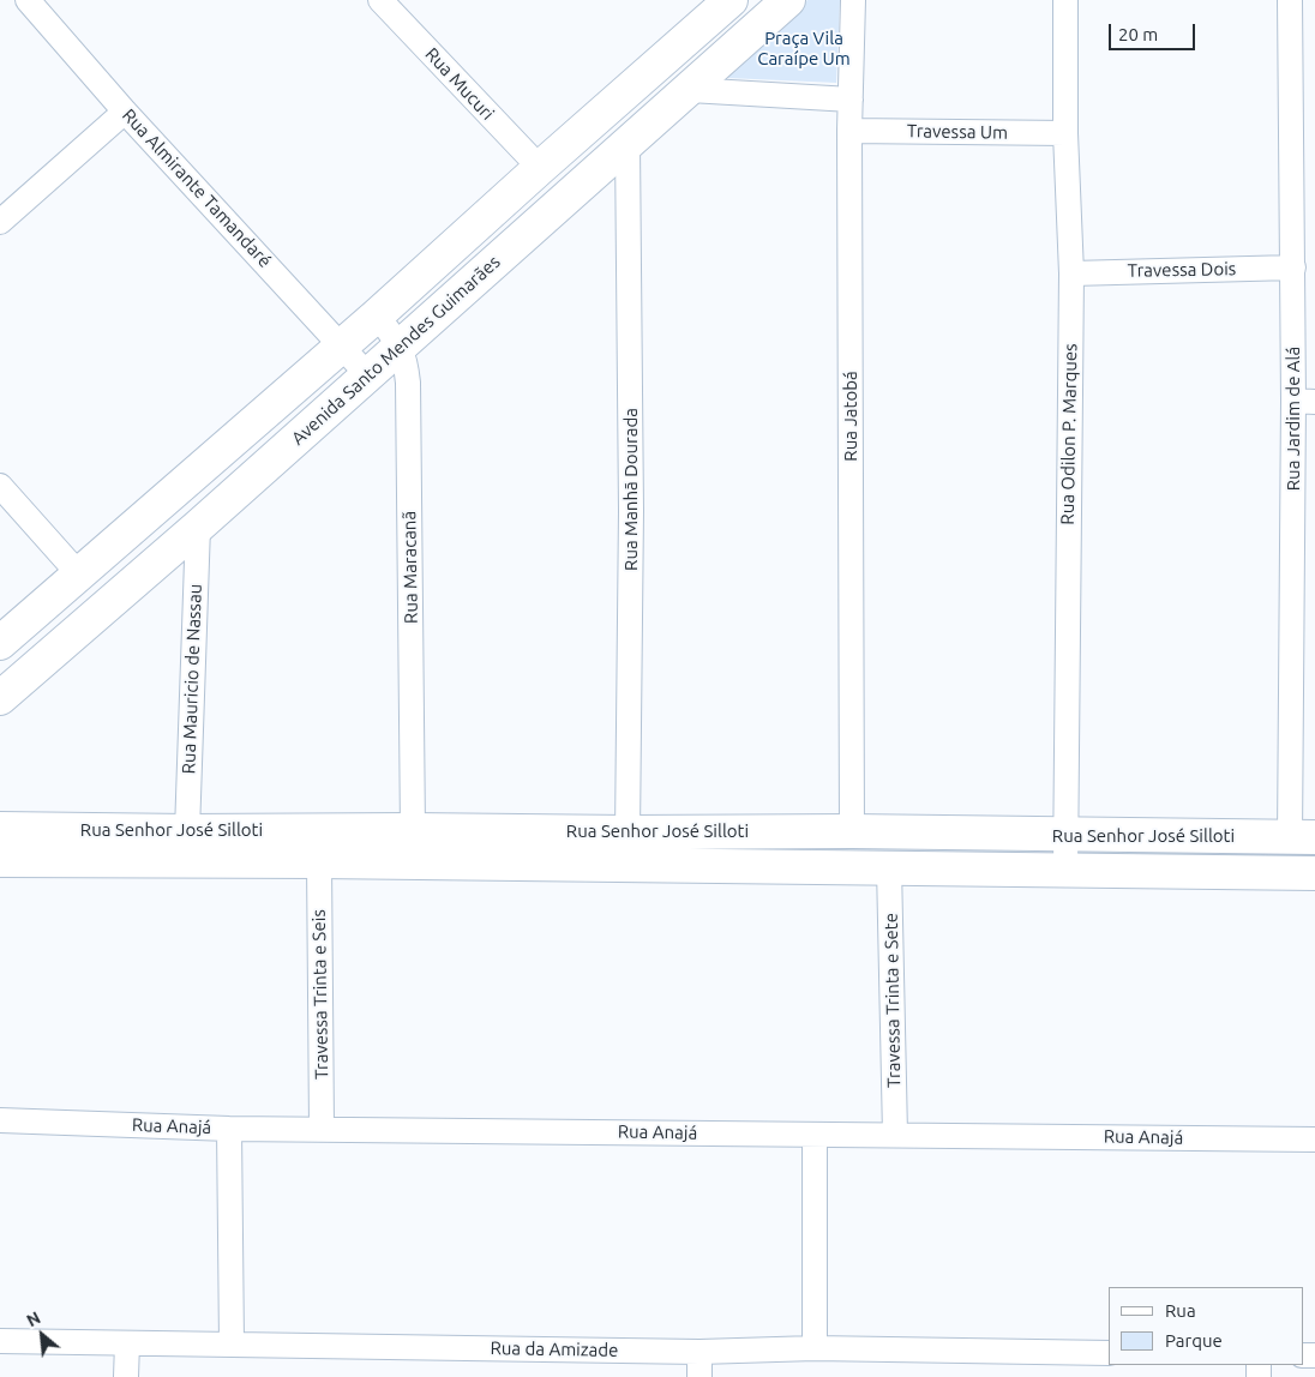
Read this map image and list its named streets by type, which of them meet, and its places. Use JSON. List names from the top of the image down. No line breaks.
{"streets":{"street":["Rua Mucuri","Travessa Um","Rua Almirante Tamandaré","Travessa Dois","Avenida Santo Mendes Guimarães","Rua Jatobá","Rua Jardim de Alá","Rua Odilon P. Marques","Rua Manhã Dourada","Rua Maracanã","Rua Mauricio de Nassau","Rua Senhor José Silloti","Travessa Trinta e Seis","Travessa Trinta e Sete","Rua Anajá","Rua da Amizade"]},"crossings":[["Travessa Um","Rua Jatobá"],["Travessa Um","Rua Odilon P. Marques"],["Rua Almirante Tamandaré","Avenida Santo Mendes Guimarães"],["Travessa Dois","Rua Jardim de Alá"],["Travessa Dois","Rua Odilon P. Marques"],["Avenida Santo Mendes Guimarães","Rua Manhã Dourada"],["Avenida Santo Mendes Guimarães","Rua Maracanã"],["Avenida Santo Mendes Guimarães","Rua Mauricio de Nassau"],["Rua Jatobá","Rua Senhor José Silloti"],["Rua Jardim de Alá","Rua Senhor José Silloti"],["Rua Odilon P. Marques","Rua Senhor José Silloti"],["Rua Manhã Dourada","Rua Senhor José Silloti"],["Rua Maracanã","Rua Senhor José Silloti"],["Rua Mauricio de Nassau","Rua Senhor José Silloti"],["Rua Senhor José Silloti","Travessa Trinta e Seis"],["Rua Senhor José Silloti","Travessa Trinta e Sete"],["Travessa Trinta e Seis","Rua Anajá"],["Travessa Trinta e Sete","Rua Anajá"]],"parks":["Praça Vila Caraípe Um"],"legend":["Rua","Parque"],"scale_bar":"20 m","north":"top left"}
